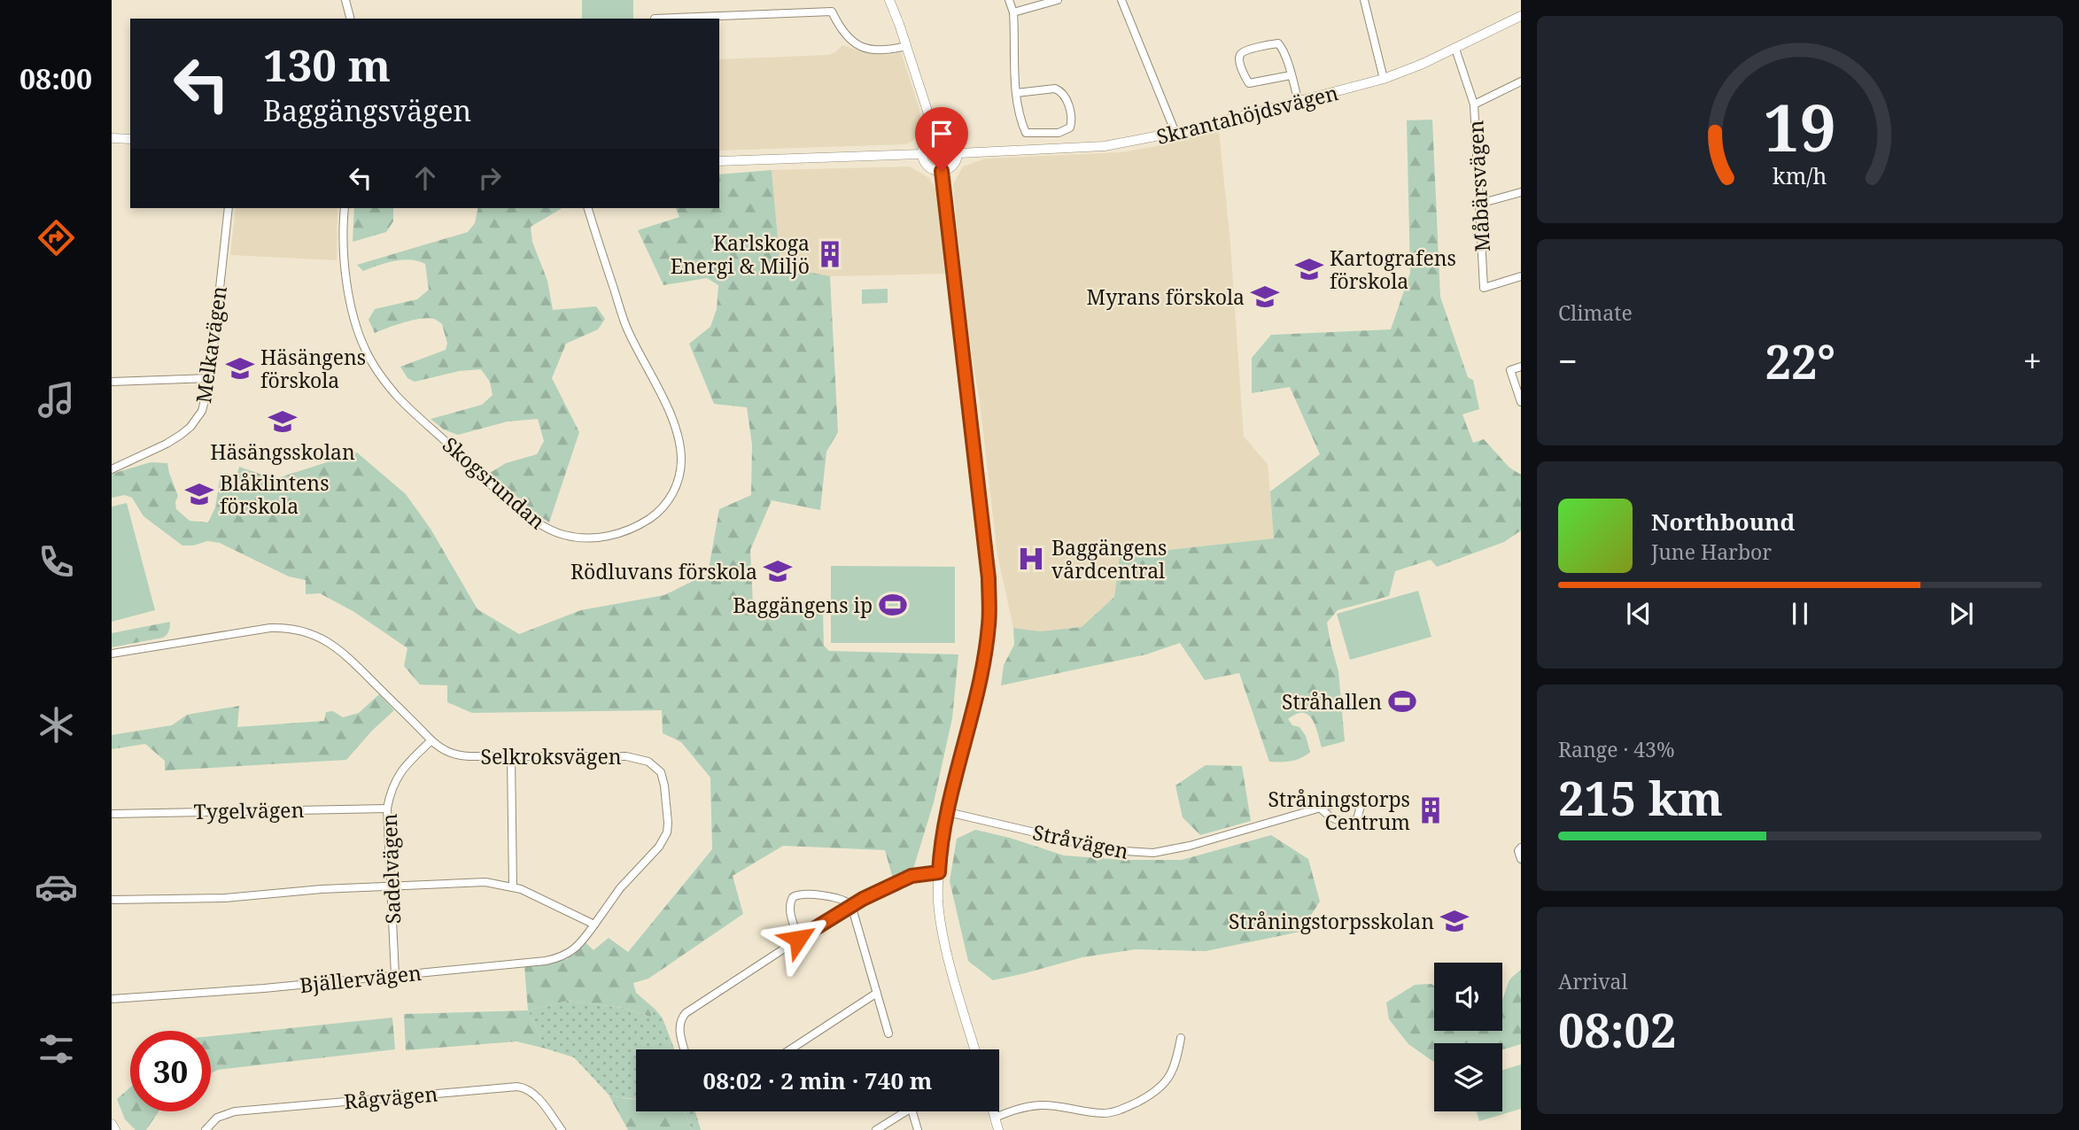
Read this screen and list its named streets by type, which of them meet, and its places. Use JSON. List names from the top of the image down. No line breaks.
{"streets":{"street":["Skrantahöjdsvägen","Måbärsvägen","Melkavägen","Skogsrundan","Selkroksvägen","Tygelvägen","Stråvägen","Sadelvägen","Bjällervägen","Rågvägen"]},"crossings":[["Skrantahöjdsvägen","Måbärsvägen"],["Selkroksvägen","Sadelvägen"],["Selkroksvägen","Bjällervägen"],["Tygelvägen","Sadelvägen"],["Sadelvägen","Bjällervägen"]],"places":{"building":["Karlskoga Energi & Miljö","Stråningstorps Centrum"],"school or university":["Kartografens förskola","Myrans förskola","Häsängens förskola","Häsängsskolan","Blåklintens förskola","Rödluvans förskola","Stråningstorpsskolan"],"hospital":["Baggängens vårdcentral"],"sports":["Baggängens ip","Stråhallen"]},"page":{"tabs":"08:00","turn":["130 m","Baggängsvägen"],"tile":["Climate",["Range · 43%","215 km"],["Arrival","08:02"]],"heat":["−","22°","+"],"song":["Northbound","June Harbor"],"limit":"30","trip":"08:02 · 2 min · 740 m","gauge":["19","km/h"]}}
